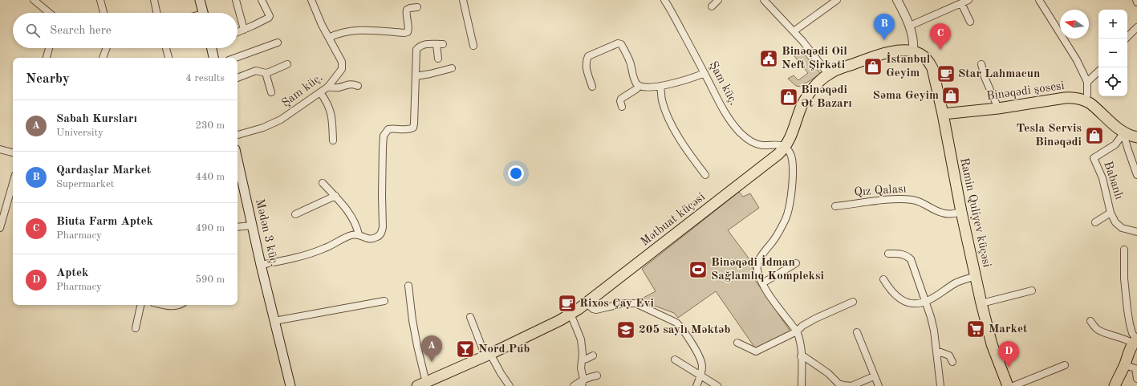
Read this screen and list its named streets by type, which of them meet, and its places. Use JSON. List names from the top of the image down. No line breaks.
{"streets":{"main road":["Binəqədi şosesi","Ramin Quliyev küçəsi","Mətbuat küçəsi","Mədən 3 küç."],"street":["Şam küç.","Babanlı","Qız Qalası"]},"crossings":[["Şam küç.","Mətbuat küçəsi"],["Binəqədi şosesi","Babanlı"],["Binəqədi şosesi","Ramin Quliyev küçəsi"],["Qız Qalası","Ramin Quliyev küçəsi"],["Ramin Quliyev küçəsi","Mətbuat küçəsi"]],"places":{"public building":["Binəqədi Oil Neft Şirkəti"],"shop":["İstanbul Geyim","Səma Geyim","Binəqədi Ət Bazarı","Tesla Servis Binəqədi"],"cafe":["Star Lahmacun","Rixos Çay Evi"],"sports":["Binəqədi İdman Sağlamlıq Kompleksi"],"supermarket":["Market"],"school or university":["205 saylı Məktəb"],"bar":["Nord Pub"]},"north":"left","page":{"map_buttons":["+","−"],"search":"Search here","pins":["B","C","A","D"],"heading":["Nearby","4 results"],"list":[{"mark":"A","name":"Sabah Kursları","note":"University","value":"230 m"},{"mark":"B","name":"Qardaşlar Market","note":"Supermarket","value":"440 m"},{"mark":"C","name":"Biuta Farm Aptek","note":"Pharmacy","value":"490 m"},{"mark":"D","name":"Aptek","note":"Pharmacy","value":"590 m"}]}}
